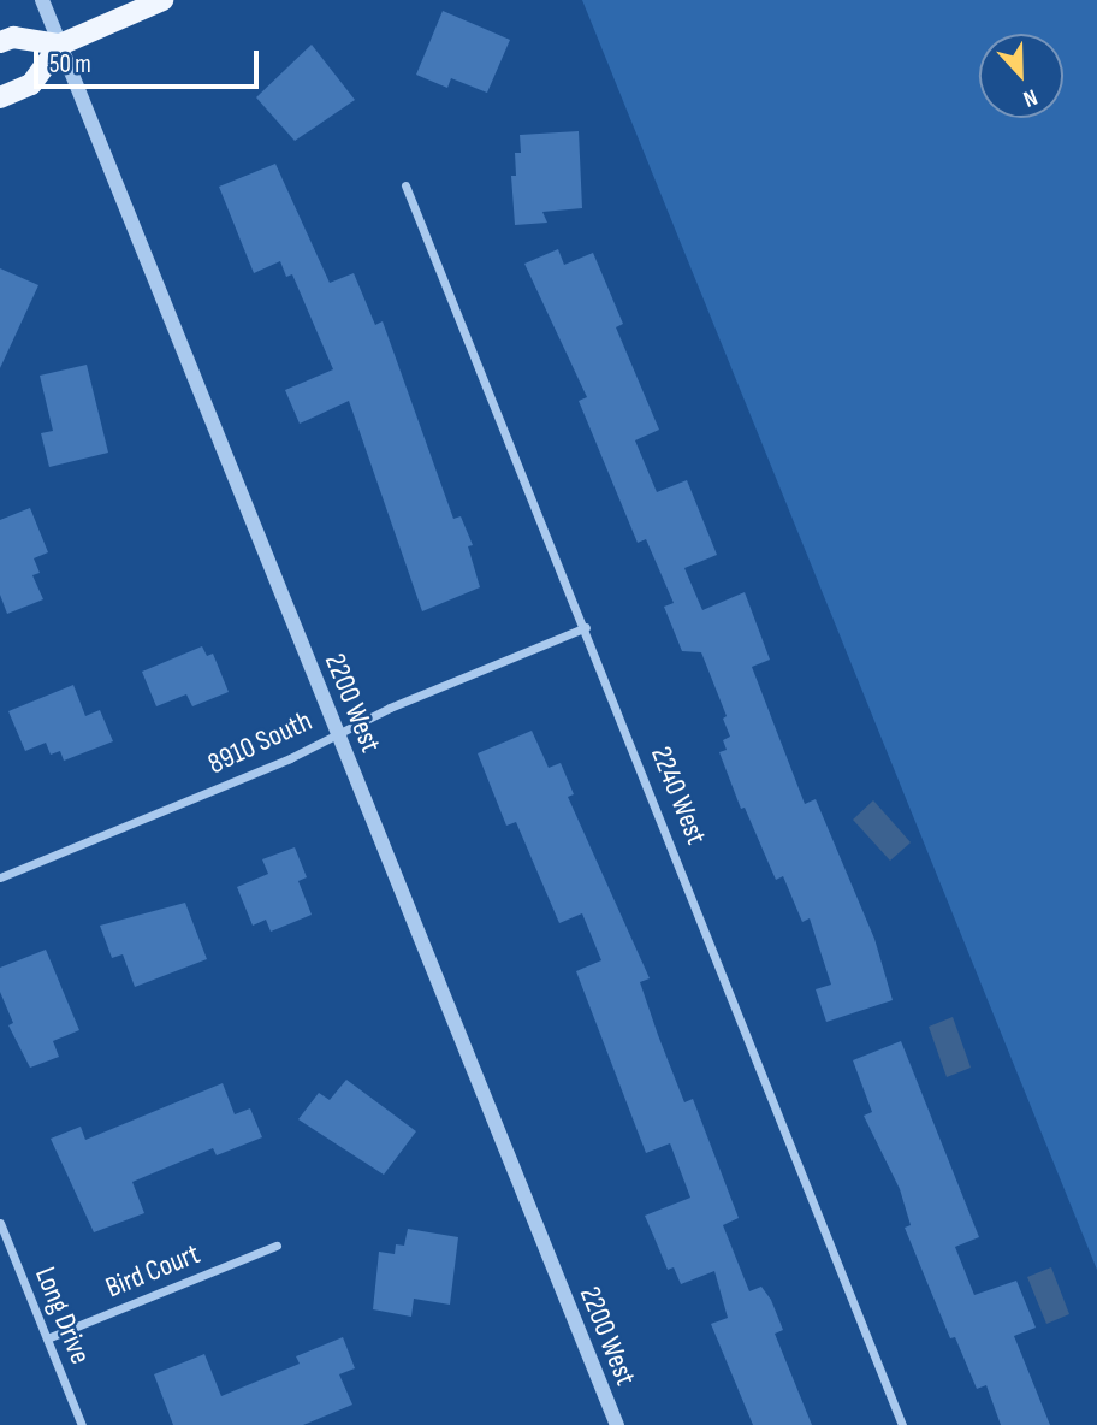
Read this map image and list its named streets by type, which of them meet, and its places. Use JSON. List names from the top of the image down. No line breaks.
{"streets":{"street":["2200 West","8910 South","2240 West","Bird Court","Long Drive"]},"crossings":[["2200 West","8910 South"],["8910 South","2240 West"],["Bird Court","Long Drive"]],"scale_bar":"50 m","north":"bottom"}
